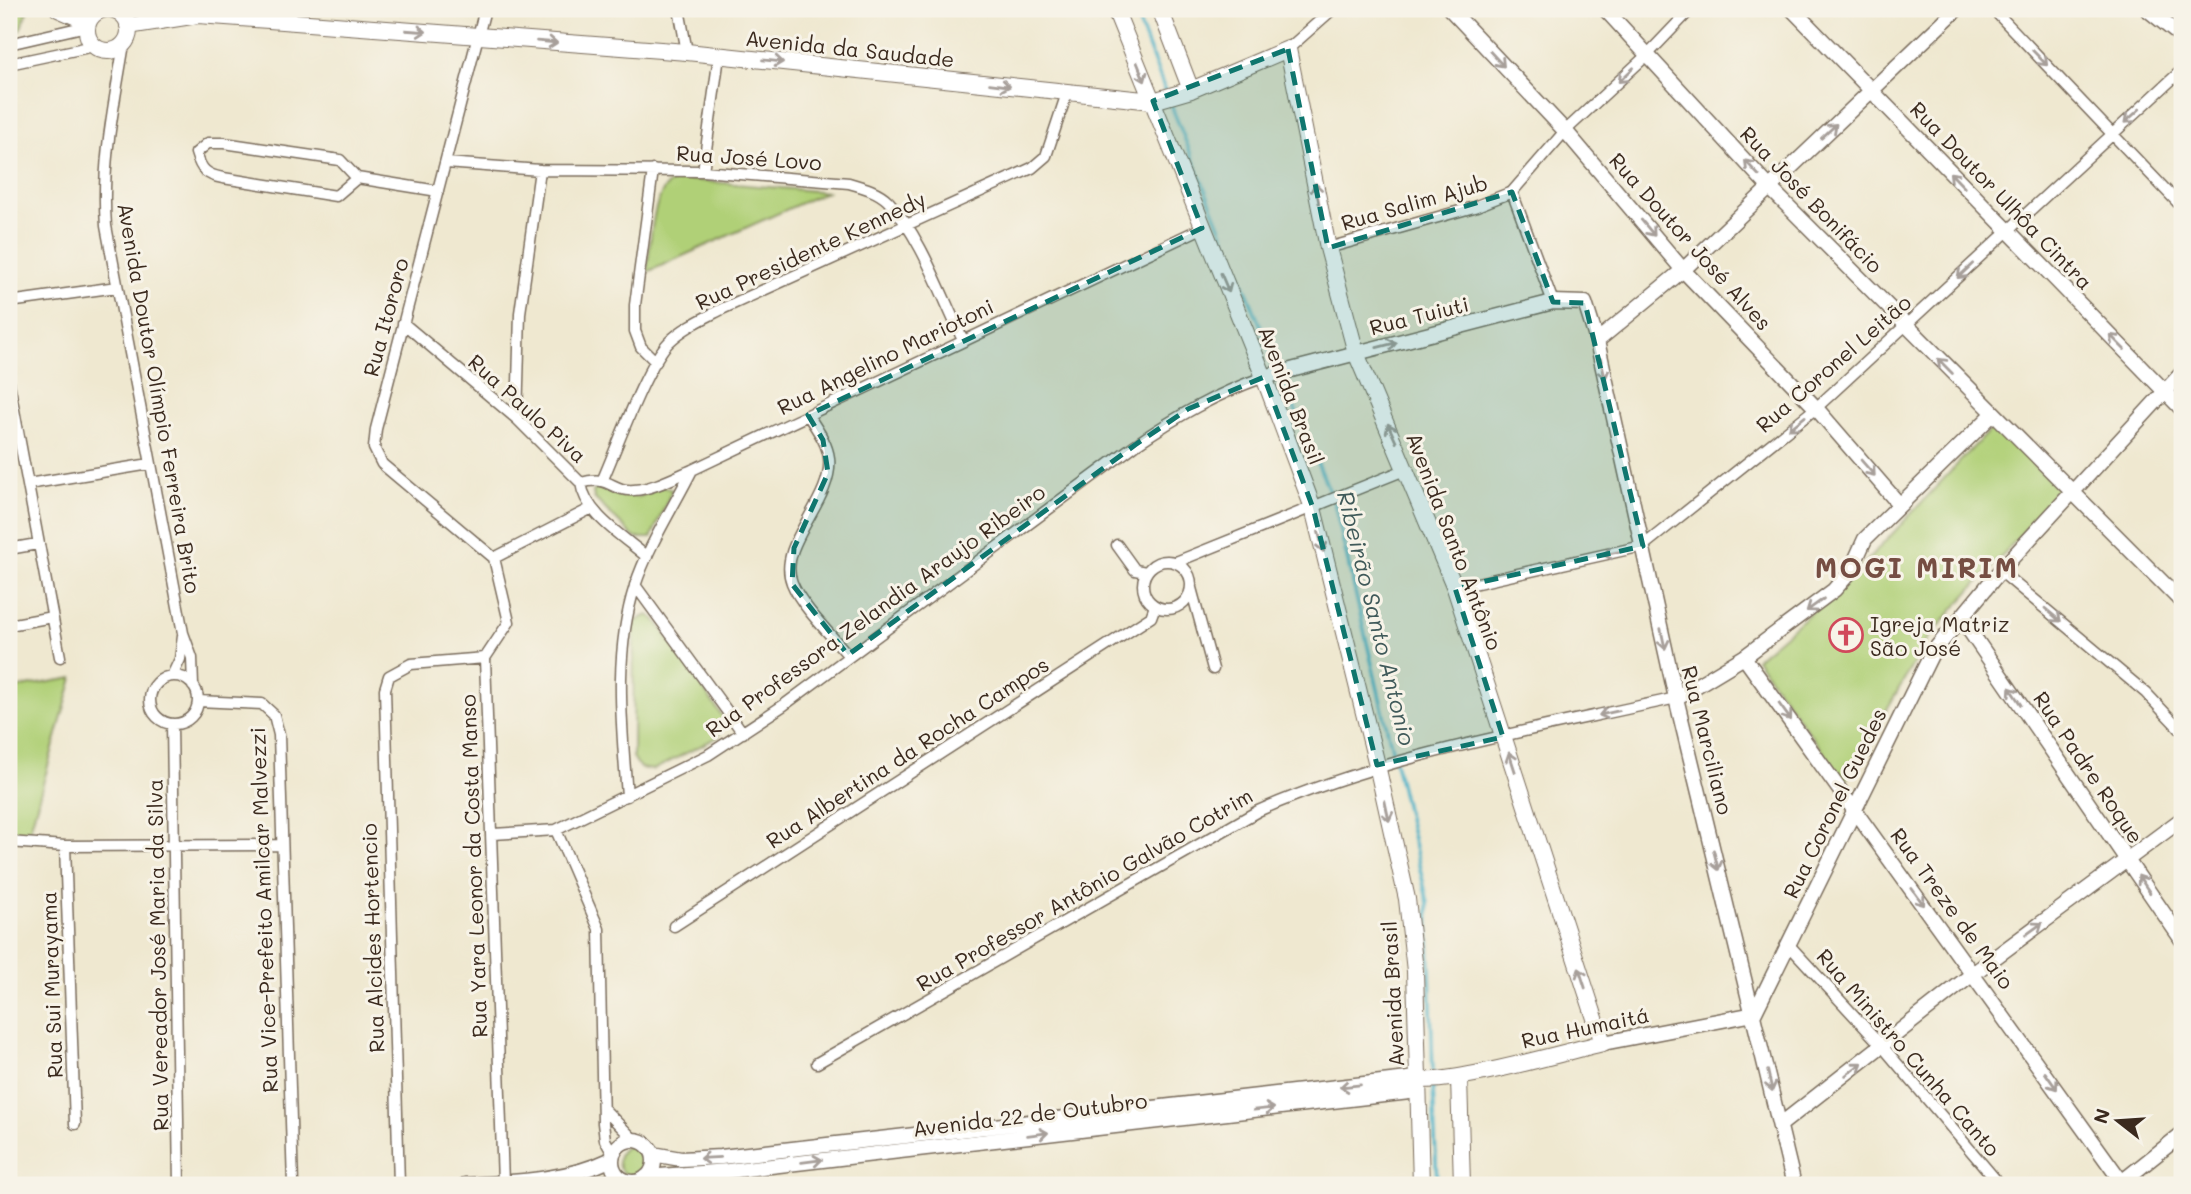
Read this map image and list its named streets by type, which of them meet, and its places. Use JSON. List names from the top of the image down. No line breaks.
{"streets":{"main road":["Avenida da Saudade","Avenida Brasil","Avenida Santo Antônio","Rua Humaitá"],"street":["Rua José Lovo","Rua Doutor Ulhôa Cintra","Rua José Bonifácio","Rua Salim Ajub","Rua Doutor José Alves","Rua Presidente Kennedy","Rua Tuiuti","Rua Itororo","Rua Angelino Mariotoni","Rua Coronel Leitão","Avenida Doutor Olímpio Ferreira Brito","Rua Paulo Piva","Rua Professora Zelandia Araujo Ribeiro","Rua Marciliano","Rua Albertina da Rocha Campos","Rua Padre Roque","Rua Coronel Guedes","Rua Yara Leonor da Costa Manso","Rua Professor Antônio Galvão Cotrim","Rua Treze de Maio","Rua Vice-Prefeito Amilcar Malvezzi","Rua Alcides Hortencio","Rua Vereador José Maria da Silva","Rua Sui Murayama","Rua Ministro Cunha Canto","Avenida 22 de Outubro"]},"crossings":[["Avenida da Saudade","Rua Presidente Kennedy"],["Avenida da Saudade","Rua Itororo"],["Avenida da Saudade","Avenida Brasil"],["Avenida da Saudade","Avenida Doutor Olímpio Ferreira Brito"],["Avenida da Saudade","Avenida Santo Antônio"],["Rua José Lovo","Rua Presidente Kennedy"],["Rua José Lovo","Rua Itororo"],["Rua José Lovo","Rua Angelino Mariotoni"],["Rua Doutor Ulhôa Cintra","Rua Coronel Leitão"],["Rua Doutor Ulhôa Cintra","Rua Coronel Guedes"],["Rua José Bonifácio","Rua Coronel Leitão"],["Rua José Bonifácio","Rua Coronel Guedes"],["Rua Salim Ajub","Avenida Santo Antônio"],["Rua Doutor José Alves","Rua Coronel Leitão"],["Rua Presidente Kennedy","Rua Angelino Mariotoni"],["Rua Tuiuti","Avenida Brasil"],["Rua Tuiuti","Avenida Santo Antônio"],["Rua Tuiuti","Rua Professora Zelandia Araujo Ribeiro"],["Rua Tuiuti","Rua Marciliano"],["Rua Itororo","Rua Paulo Piva"],["Rua Angelino Mariotoni","Avenida Brasil"],["Rua Coronel Leitão","Avenida Santo Antônio"],["Rua Coronel Leitão","Rua Marciliano"],["Avenida Brasil","Rua Professora Zelandia Araujo Ribeiro"],["Avenida Brasil","Rua Professor Antônio Galvão Cotrim"],["Avenida Brasil","Rua Humaitá"],["Avenida Brasil","Avenida 22 de Outubro"],["Avenida Doutor Olímpio Ferreira Brito","Rua Vice-Prefeito Amilcar Malvezzi"],["Avenida Doutor Olímpio Ferreira Brito","Rua Vereador José Maria da Silva"],["Avenida Santo Antônio","Rua Professor Antônio Galvão Cotrim"],["Avenida Santo Antônio","Rua Humaitá"],["Rua Professora Zelandia Araujo Ribeiro","Rua Yara Leonor da Costa Manso"],["Rua Marciliano","Rua Coronel Guedes"],["Rua Marciliano","Rua Professor Antônio Galvão Cotrim"],["Rua Marciliano","Rua Humaitá"],["Rua Padre Roque","Rua Coronel Guedes"],["Rua Coronel Guedes","Rua Treze de Maio"],["Rua Coronel Guedes","Rua Humaitá"],["Rua Coronel Guedes","Rua Ministro Cunha Canto"],["Rua Yara Leonor da Costa Manso","Rua Alcides Hortencio"],["Rua Vice-Prefeito Amilcar Malvezzi","Rua Vereador José Maria da Silva"],["Rua Humaitá","Avenida 22 de Outubro"]],"one_way":["Avenida da Saudade","Rua Doutor Ulhôa Cintra","Rua José Bonifácio","Rua Doutor José Alves","Rua Tuiuti","Rua Coronel Leitão","Avenida Brasil","Avenida Santo Antônio","Rua Marciliano","Rua Treze de Maio"],"districts":["MOGI MIRIM"],"water":["Ribeirão Santo Antonio"],"places":{"church":["Igreja Matriz São José"]},"north":"left"}
